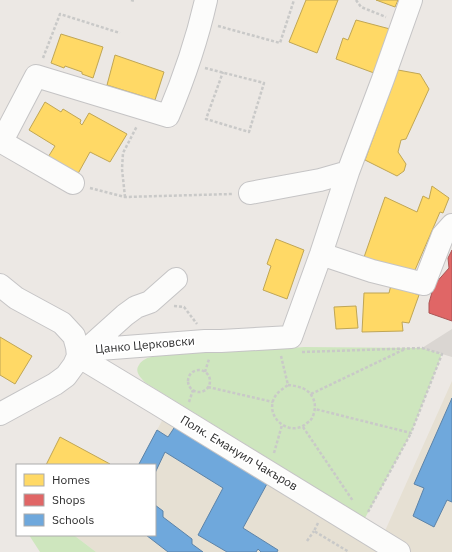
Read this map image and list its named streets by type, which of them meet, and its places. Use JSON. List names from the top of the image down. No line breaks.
{"streets":{"street":["Цанко Церковски","Полк. Емануил Чакъров"]},"crossings":[["Цанко Церковски","Полк. Емануил Чакъров"]],"legend":["Homes","Shops","Schools"]}
